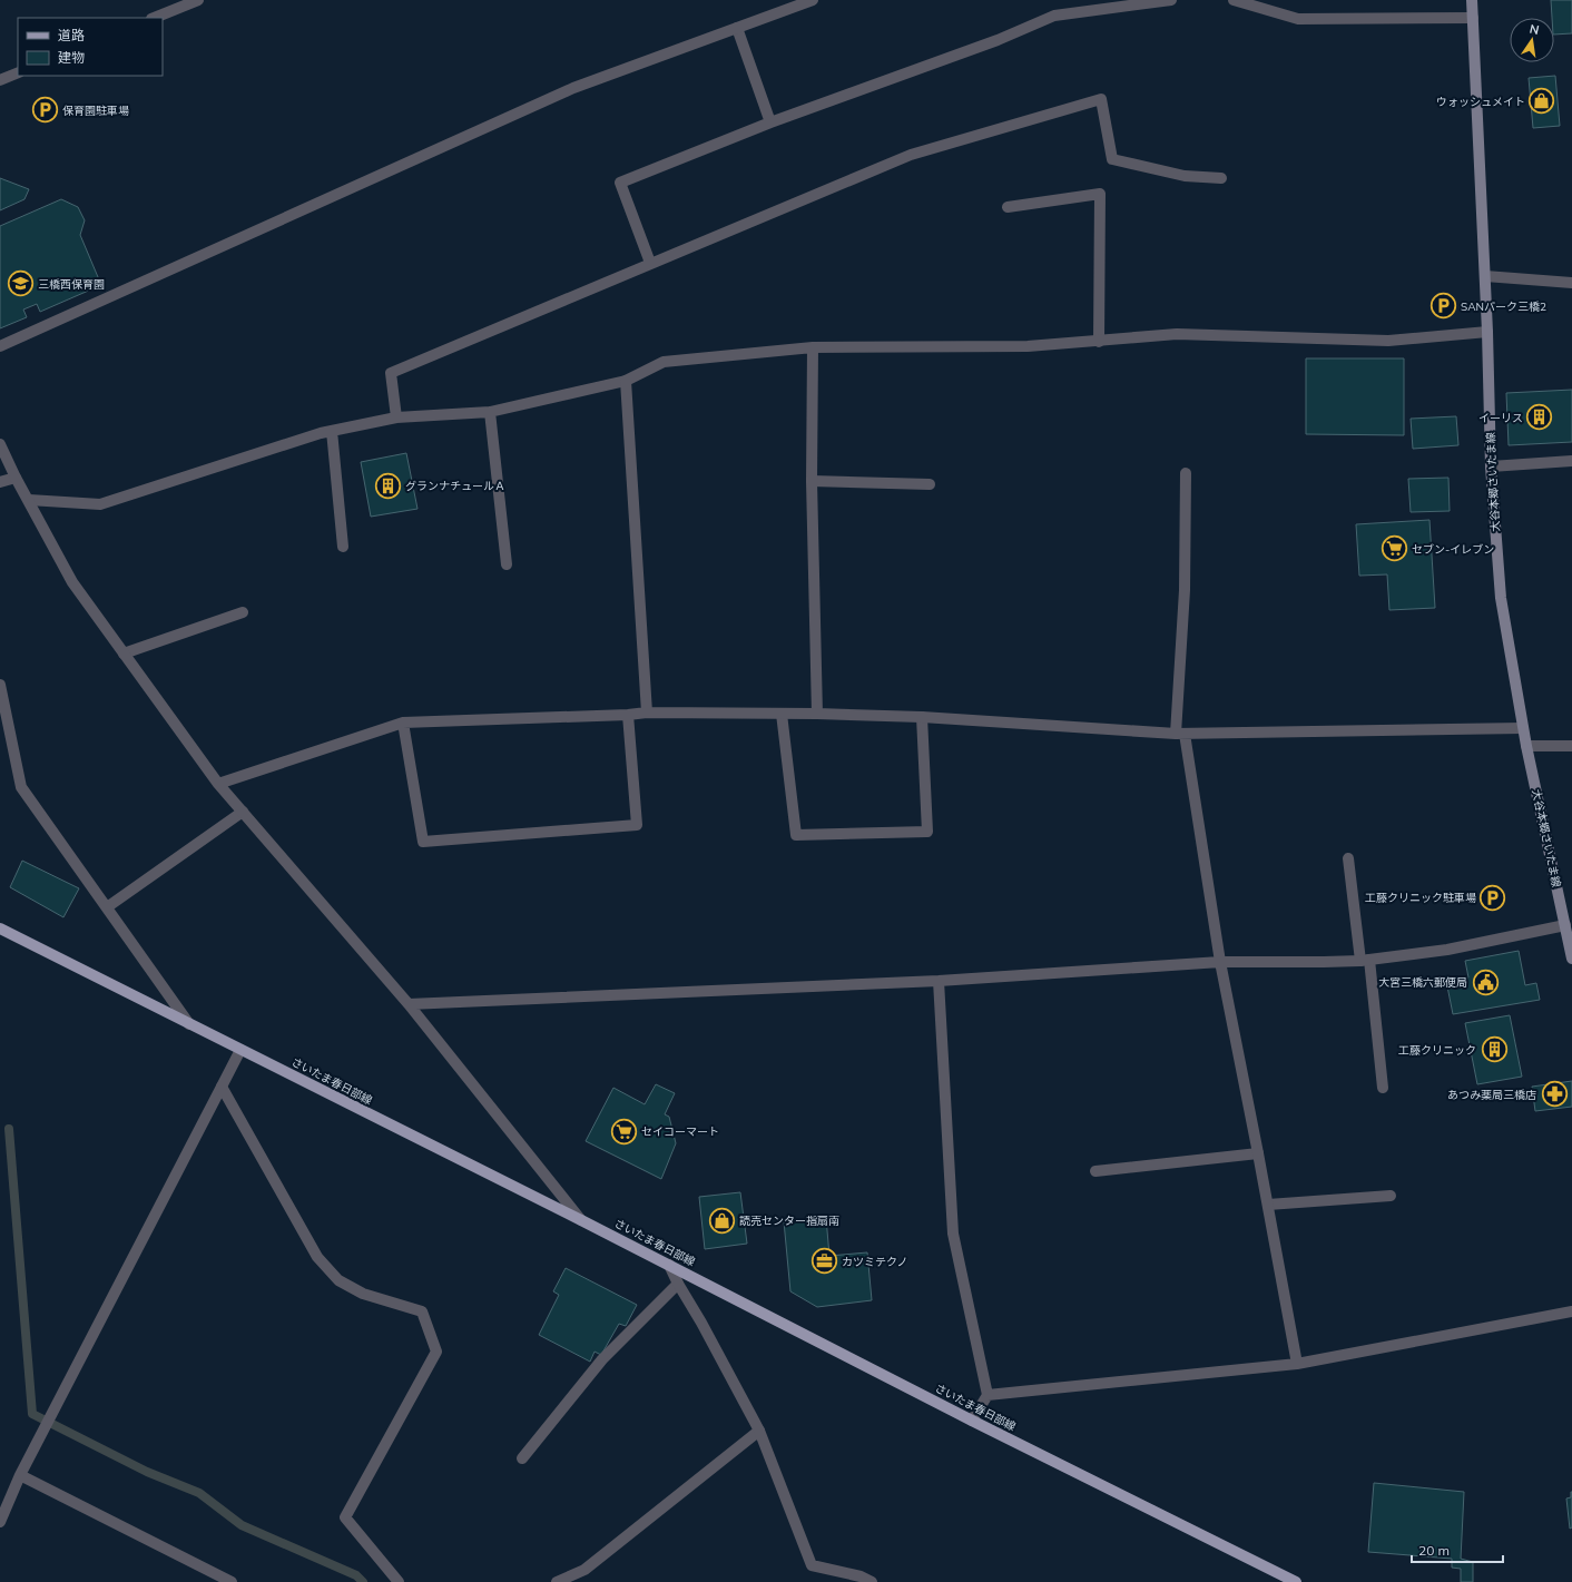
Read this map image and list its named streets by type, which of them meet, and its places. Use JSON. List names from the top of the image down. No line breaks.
{"streets":{"main road":["大谷本郷さいたま線","さいたま春日部線"]},"places":{"shop":["ウォッシュメイト","読売センター指扇南"],"parking":["保育園駐車場","SANパーク三橋2","工藤クリニック駐車場"],"school or university":["三橋西保育園"],"building":["イーリス","グランナチュールＡ","工藤クリニック"],"supermarket":["セブン-イレブン","セイコーマート"],"public building":["大宮三橋六郵便局"],"pharmacy":["あつみ薬局三橋店"],"office":["カツミテクノ"]},"legend":["道路","建物"],"scale_bar":"20 m","north":"top"}
